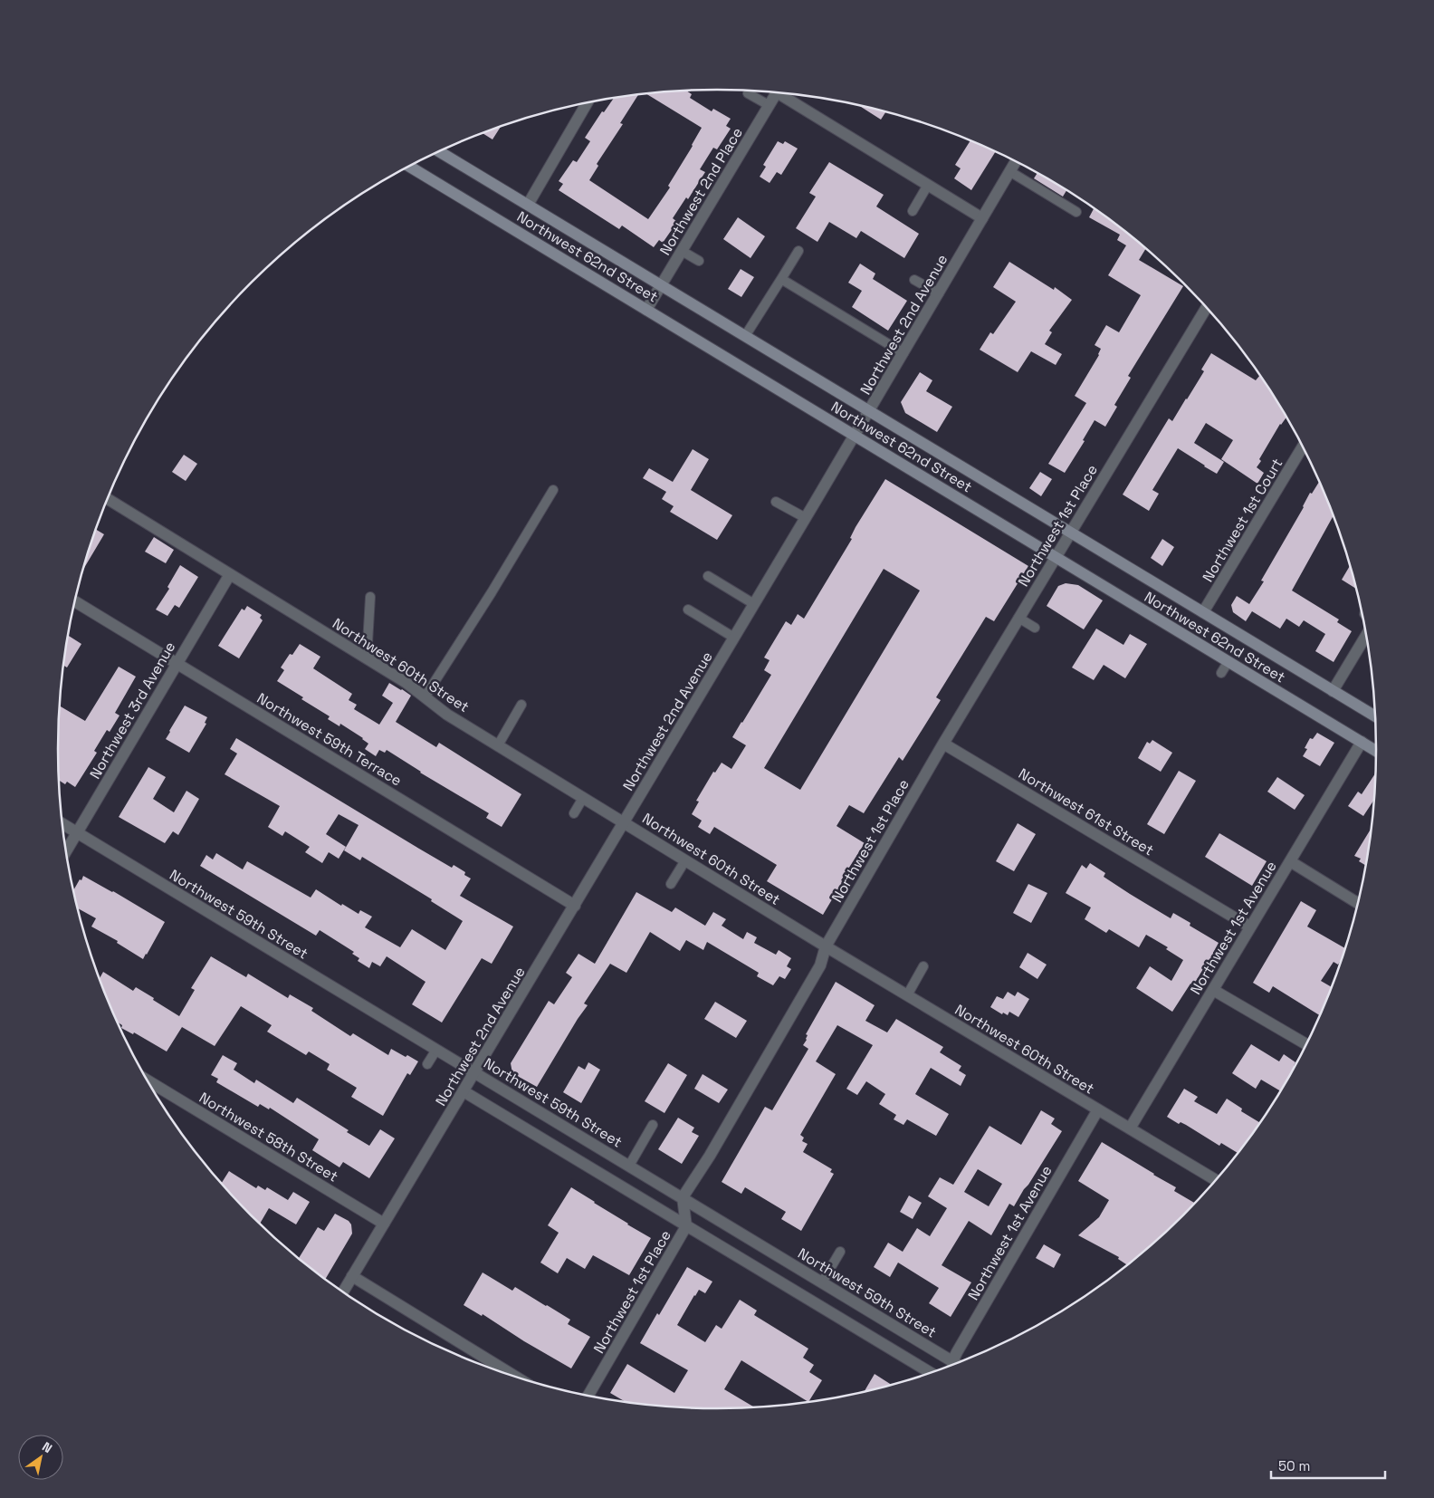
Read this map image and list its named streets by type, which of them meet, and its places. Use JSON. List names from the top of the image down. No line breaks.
{"streets":{"main road":["Northwest 62nd Street"],"street":["Northwest 2nd Place","Northwest 2nd Avenue","Northwest 1st Court","Northwest 1st Place","Northwest 60th Street","Northwest 3rd Avenue","Northwest 59th Terrace","Northwest 61st Street","Northwest 59th Street","Northwest 1st Avenue","Northwest 58th Street"]},"crossings":[["Northwest 2nd Place","Northwest 62nd Street"],["Northwest 62nd Street","Northwest 2nd Avenue"],["Northwest 62nd Street","Northwest 1st Court"],["Northwest 62nd Street","Northwest 1st Place"],["Northwest 62nd Street","Northwest 1st Avenue"],["Northwest 2nd Avenue","Northwest 60th Street"],["Northwest 2nd Avenue","Northwest 59th Terrace"],["Northwest 2nd Avenue","Northwest 59th Street"],["Northwest 2nd Avenue","Northwest 58th Street"],["Northwest 1st Place","Northwest 60th Street"],["Northwest 1st Place","Northwest 61st Street"],["Northwest 1st Place","Northwest 59th Street"],["Northwest 60th Street","Northwest 3rd Avenue"],["Northwest 60th Street","Northwest 1st Avenue"],["Northwest 3rd Avenue","Northwest 59th Terrace"],["Northwest 3rd Avenue","Northwest 59th Street"],["Northwest 61st Street","Northwest 1st Avenue"]],"scale_bar":"50 m","north":"top right"}
